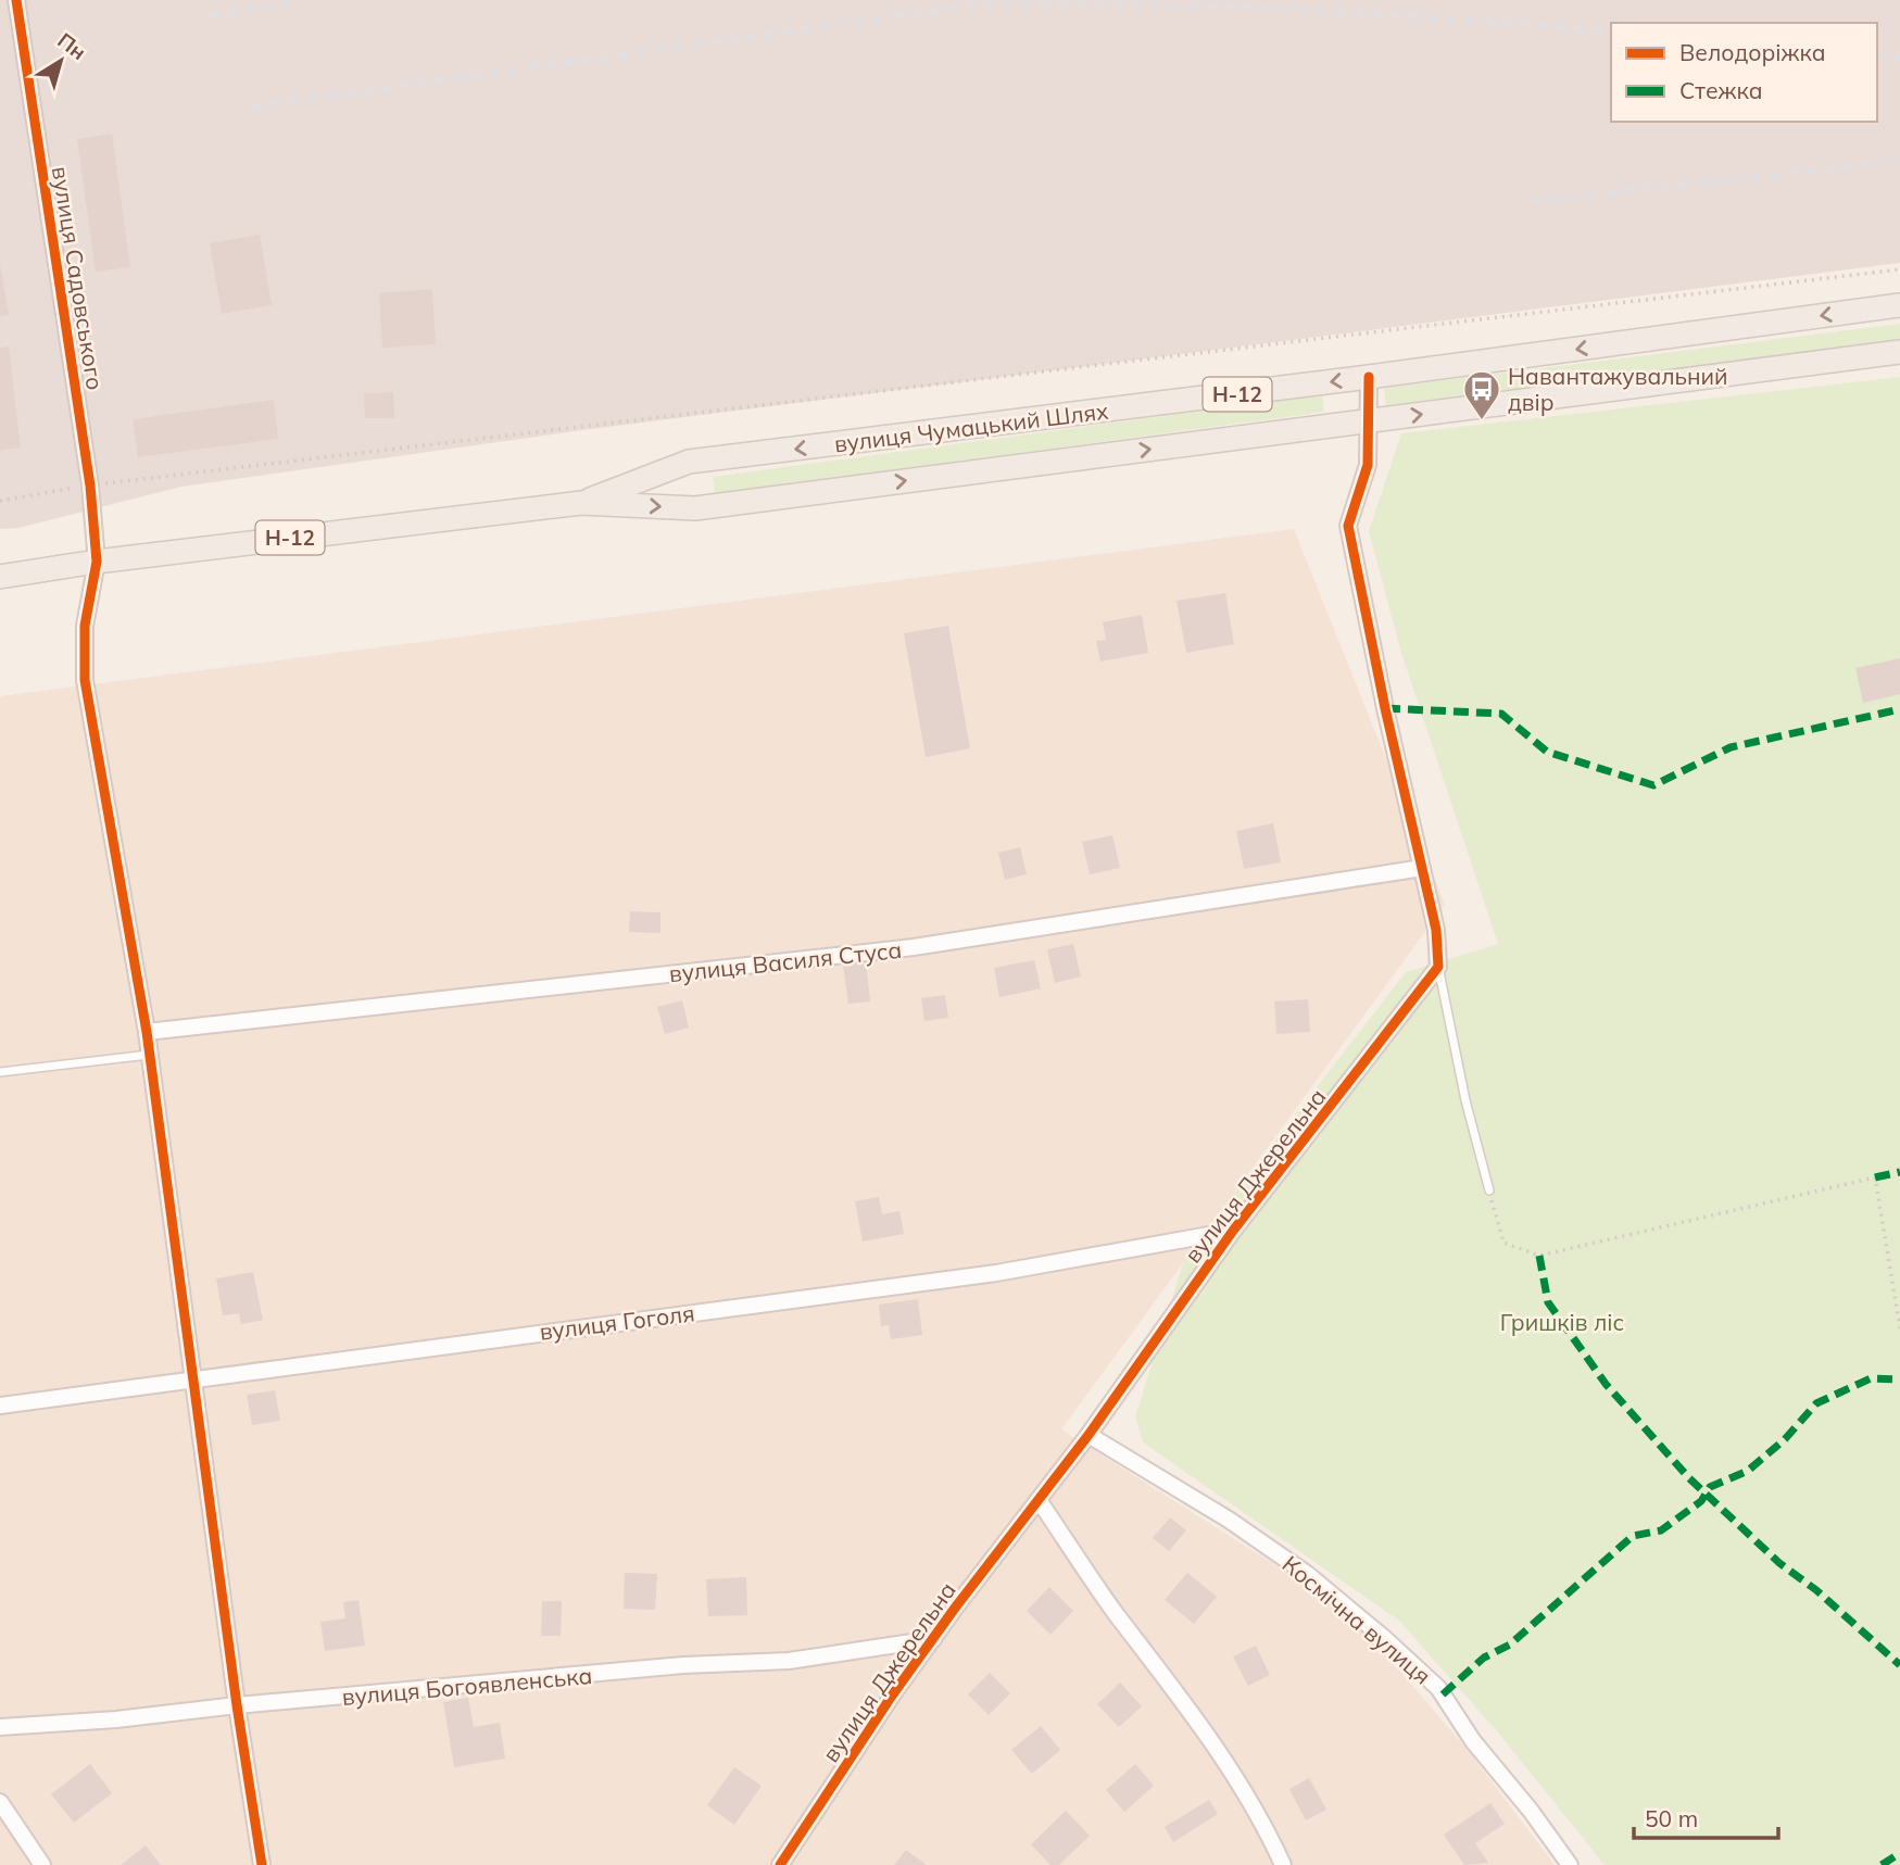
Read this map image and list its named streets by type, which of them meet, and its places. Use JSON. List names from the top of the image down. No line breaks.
{"streets":{"main road":["Н-12","вулиця Чумацький Шлях"],"street":["вулиця Садовського","вулиця Василя Стуса","вулиця Джерельна","вулиця Гоголя","Космічна вулиця","вулиця Богоявленська"]},"crossings":[["вулиця Садовського","вулиця Чумацький Шлях"],["вулиця Садовського","вулиця Василя Стуса"],["вулиця Садовського","вулиця Гоголя"],["вулиця Садовського","вулиця Богоявленська"],["вулиця Джерельна","вулиця Гоголя"],["вулиця Джерельна","Космічна вулиця"],["вулиця Джерельна","вулиця Богоявленська"]],"parks":["Гришків ліс"],"places":{"bus stop":["Навантажувальний двір"]},"legend":["Велодоріжка","Стежка"],"scale_bar":"50 m","north":"top right"}
